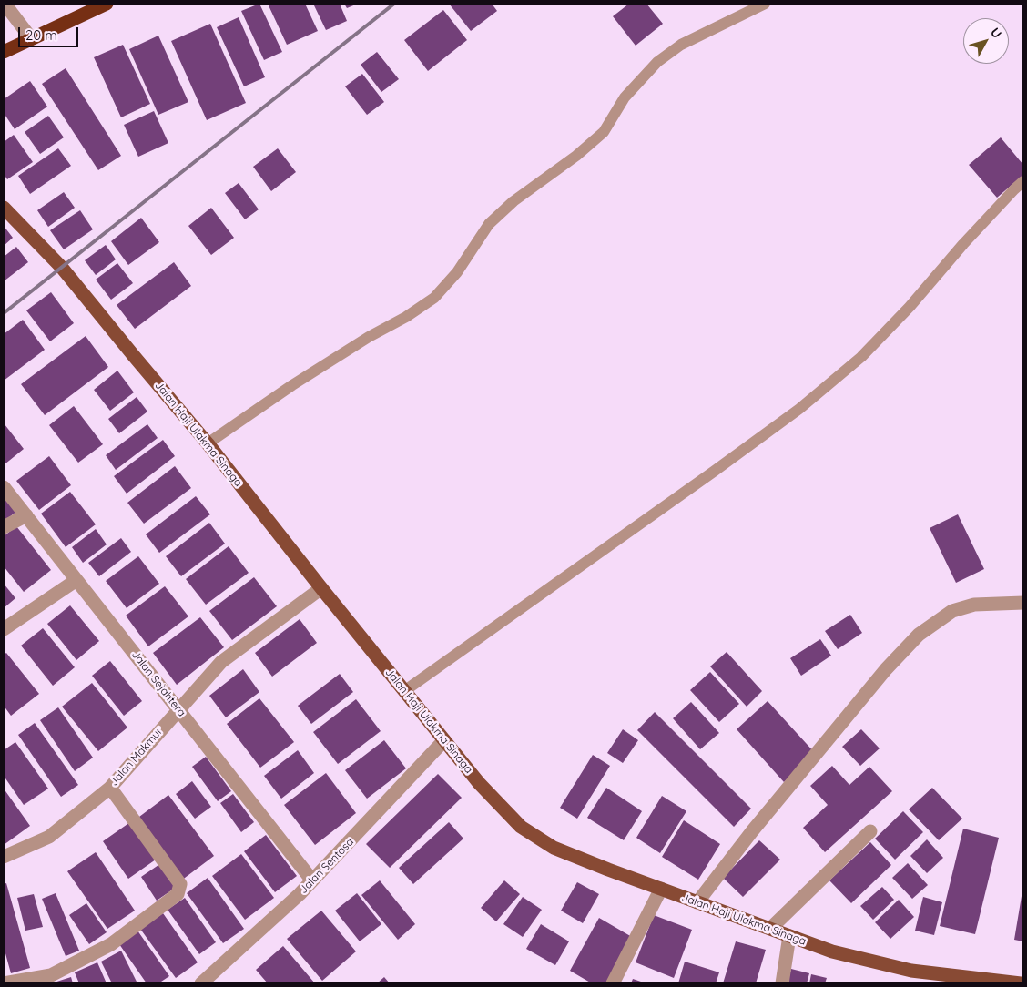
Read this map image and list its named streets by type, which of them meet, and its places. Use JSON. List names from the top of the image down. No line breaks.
{"streets":{"main road":["Jalan Haji Ulakma Sinaga"],"street":["Jalan Sejahtera","Jalan Makmur","Jalan Sentosa"]},"crossings":[["Jalan Haji Ulakma Sinaga","Jalan Makmur"],["Jalan Haji Ulakma Sinaga","Jalan Sentosa"],["Jalan Sejahtera","Jalan Makmur"],["Jalan Sejahtera","Jalan Sentosa"]],"scale_bar":"20 m","north":"top right"}
